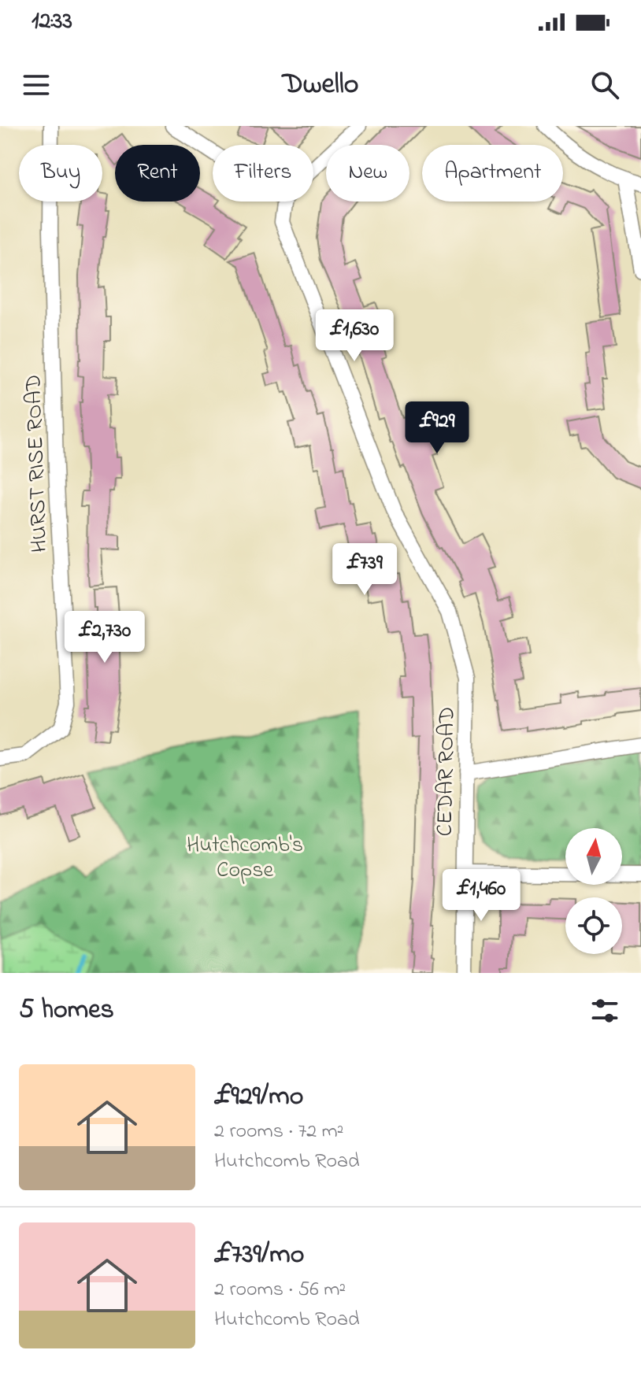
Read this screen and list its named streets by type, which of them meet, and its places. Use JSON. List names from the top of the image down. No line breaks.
{"streets":{"street":["HURST RISE ROAD","CEDAR ROAD"]},"parks":["Hutchcomb's Copse"],"north":"top","page":{"status":"12:33","header":"Dwello","chip":["Buy","Rent","Filters","New","Apartment"],"price":["£1,630","£929","£739","£2,730","£1,460"],"heading":"5 homes","list":[{"name":"£929/mo","note":"2 rooms · 72 m² · Hutchcomb Road"},{"name":"£739/mo","note":"2 rooms · 56 m² · Hutchcomb Road"}]}}
